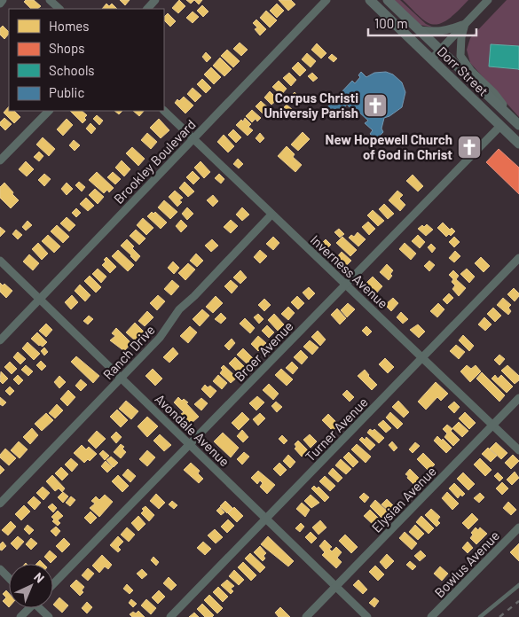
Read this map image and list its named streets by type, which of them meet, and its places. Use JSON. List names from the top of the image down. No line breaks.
{"streets":{"main road":["Dorr Street"],"street":["Brookley Boulevard","Inverness Avenue","Broer Avenue","Ranch Drive","Turner Avenue","Avondale Avenue","Elysian Avenue","Bowlus Avenue"]},"crossings":[["Dorr Street","Broer Avenue"],["Brookley Boulevard","Inverness Avenue"],["Brookley Boulevard","Avondale Avenue"],["Inverness Avenue","Broer Avenue"],["Inverness Avenue","Ranch Drive"],["Inverness Avenue","Turner Avenue"],["Inverness Avenue","Elysian Avenue"],["Broer Avenue","Avondale Avenue"],["Ranch Drive","Avondale Avenue"],["Turner Avenue","Avondale Avenue"],["Avondale Avenue","Elysian Avenue"]],"places":{"church":["Corpus Christi Universiy Parish","New Hopewell Church of God in Christ"]},"legend":["Homes","Shops","Schools","Public"],"scale_bar":"100 m","north":"top right"}
